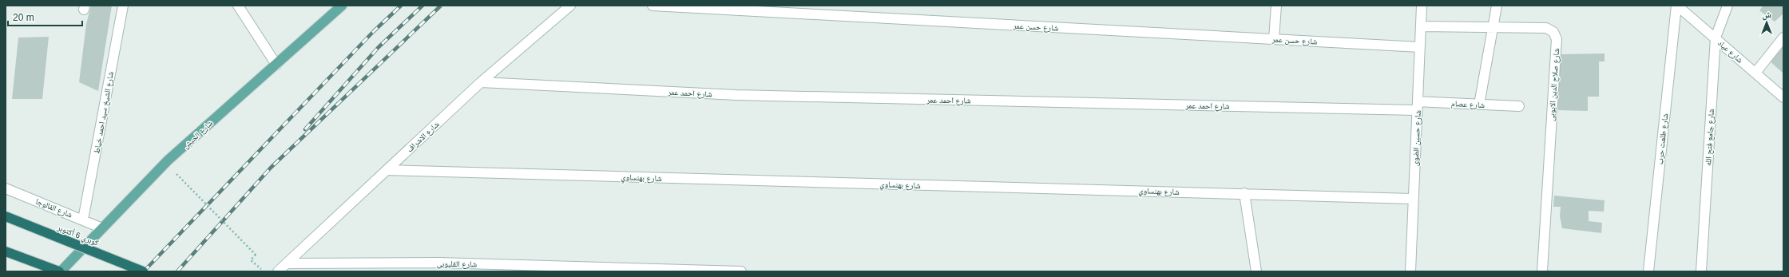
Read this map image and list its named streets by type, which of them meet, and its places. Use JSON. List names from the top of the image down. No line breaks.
{"streets":{"highway":["كوبري 6 أكتوبر"],"main road":["شارع الجيش"],"street":["شارع حسن عمر","شارع عياد","شارع صلاح الدين الايوبى","شارع احمد عمر","شارع عصام","شارع الشيخ سيد احمد خياط","شارع الاشراف","شارع جامع فتح الله","شارع حسين الضوى","شارع طلعت حرب","شارع بهنساوي","شارع الفالوجا","شارع القليوبى"]},"crossings":[["شارع حسن عمر","شارع حسين الضوى"],["شارع عياد","شارع جامع فتح الله"],["شارع عياد","شارع طلعت حرب"],["شارع صلاح الدين الايوبى","شارع حسين الضوى"],["شارع احمد عمر","شارع عصام"],["شارع احمد عمر","شارع الاشراف"],["شارع احمد عمر","شارع حسين الضوى"],["شارع عصام","شارع حسين الضوى"],["شارع الشيخ سيد احمد خياط","شارع الفالوجا"],["شارع الجيش","شارع الفالوجا"],["شارع الاشراف","شارع بهنساوي"],["شارع الاشراف","شارع القليوبى"],["شارع حسين الضوى","شارع بهنساوي"]],"scale_bar":"20 m","north":"top"}
